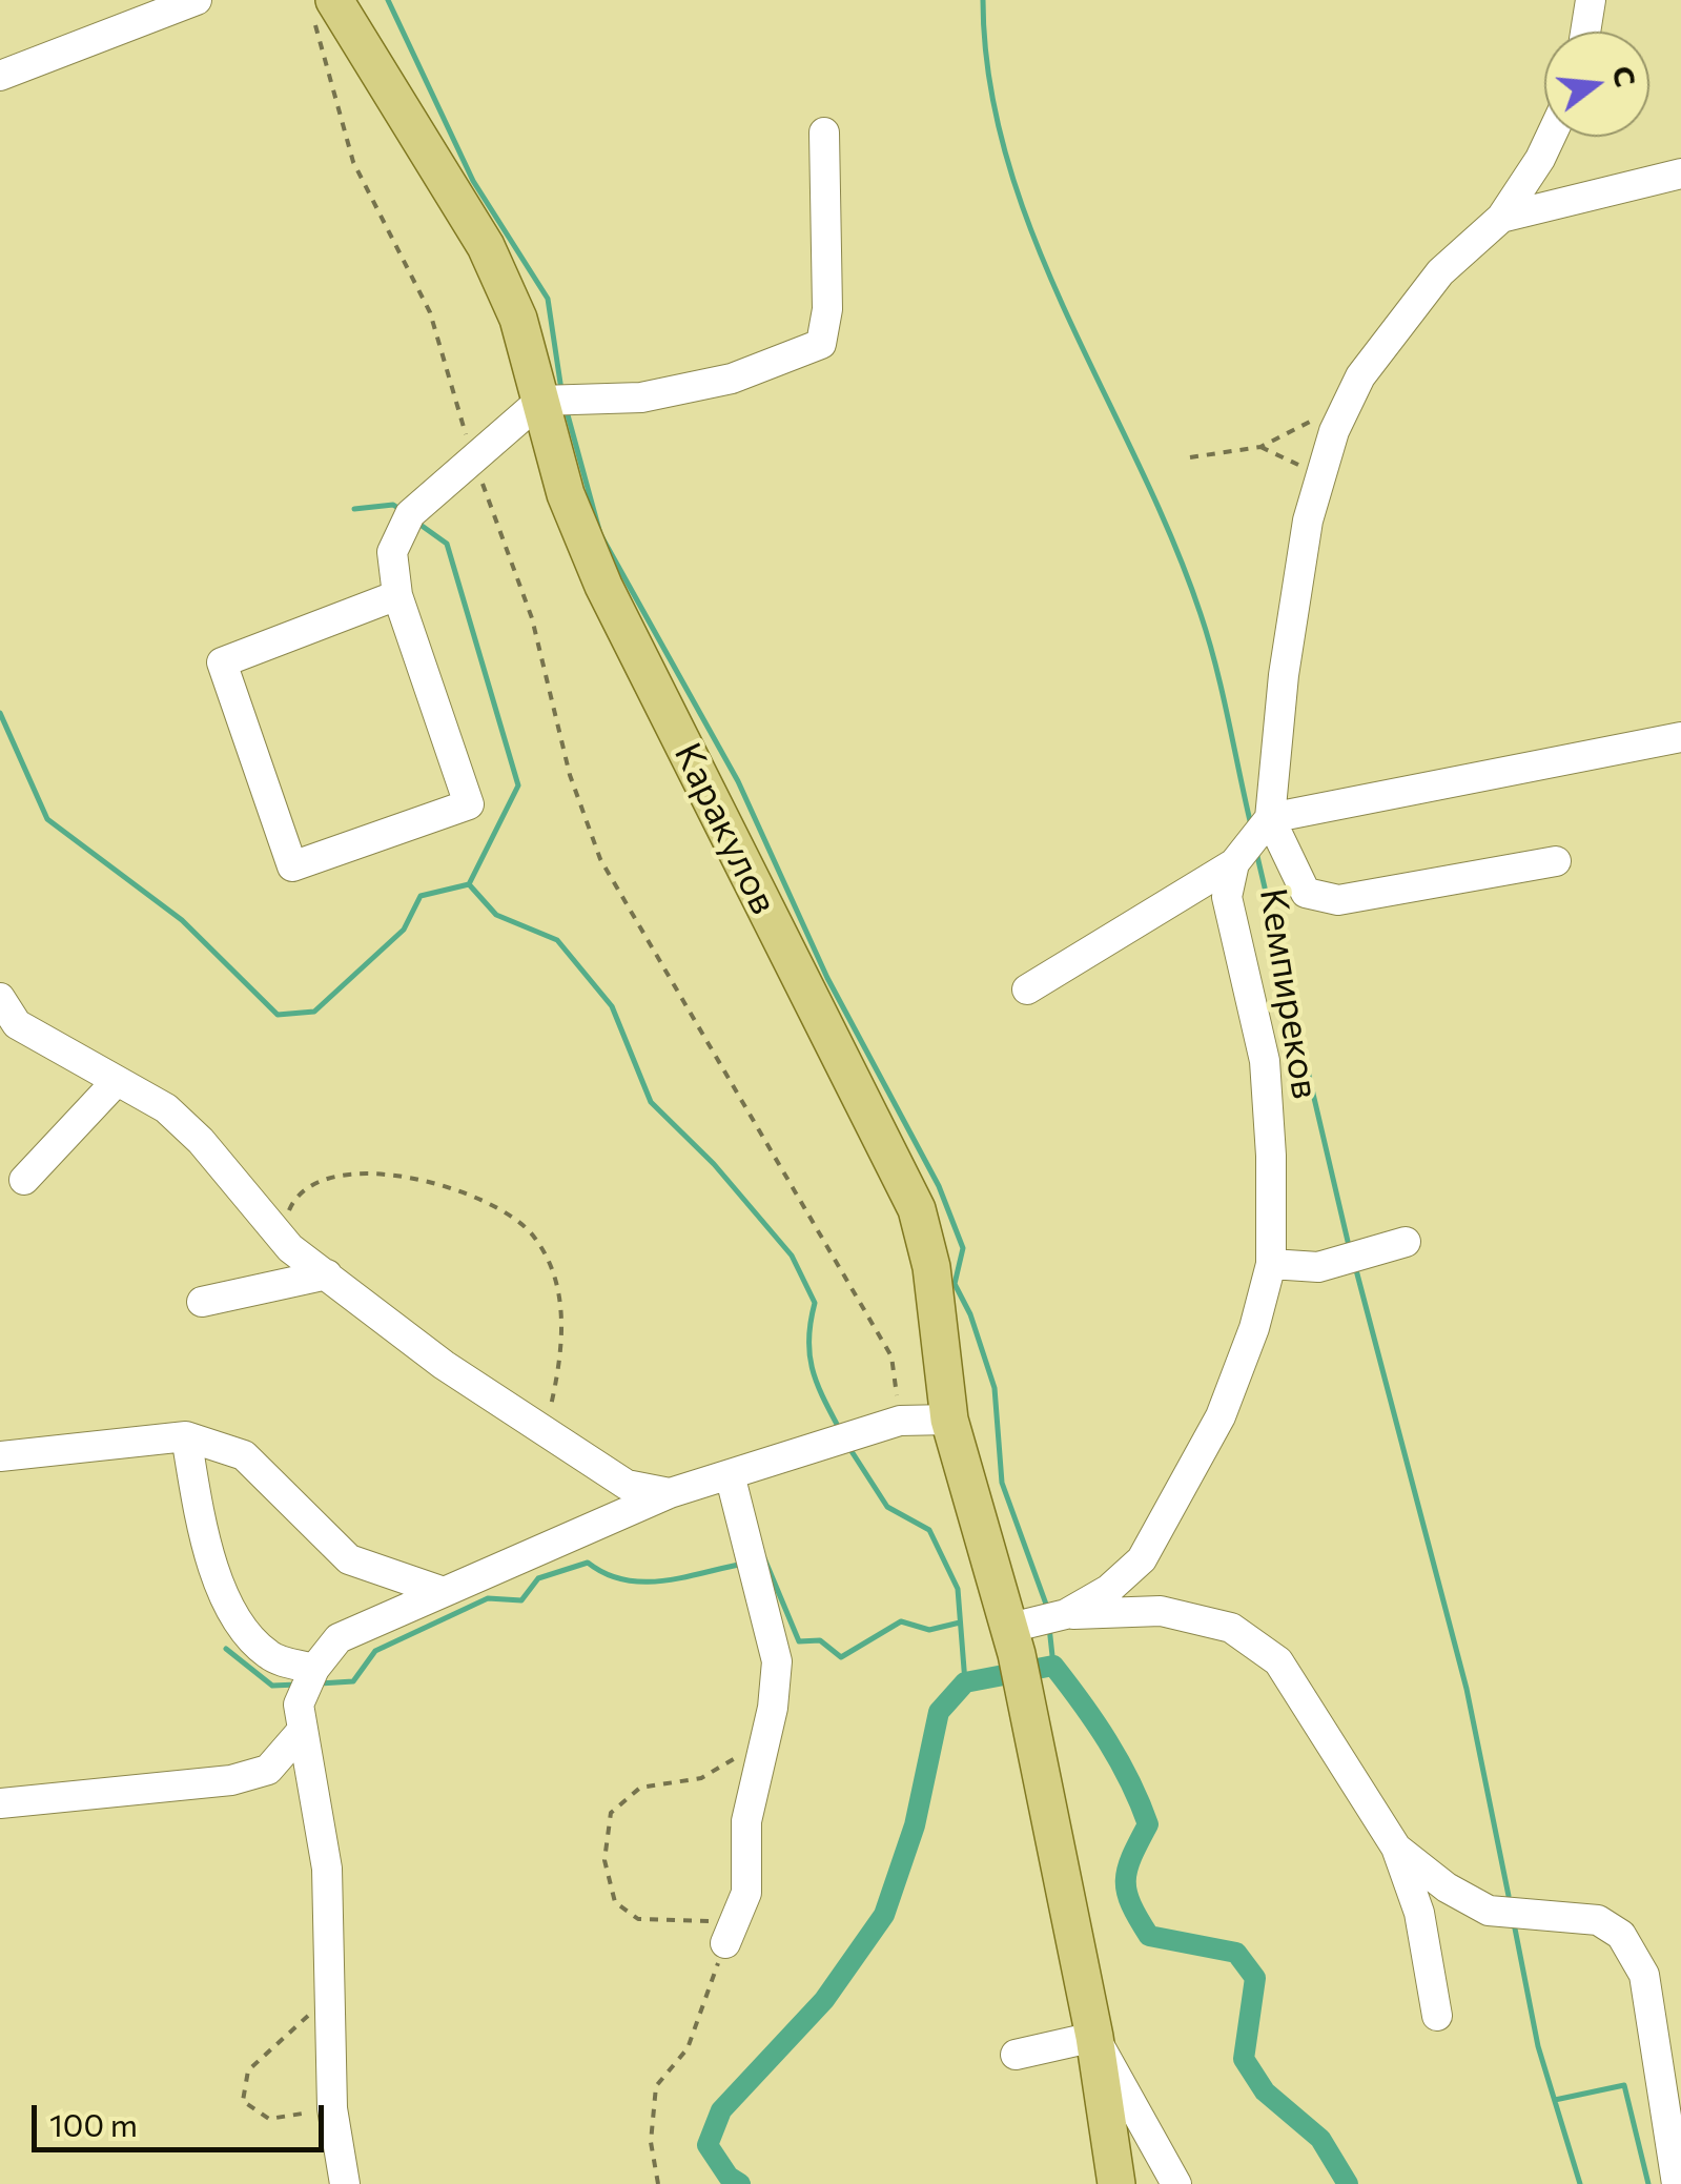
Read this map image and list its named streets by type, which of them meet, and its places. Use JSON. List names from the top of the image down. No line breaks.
{"streets":{"main road":["Каракулов"],"street":["Кемпиреков"]},"crossings":[["Каракулов","Кемпиреков"]],"scale_bar":"100 m","north":"right"}
